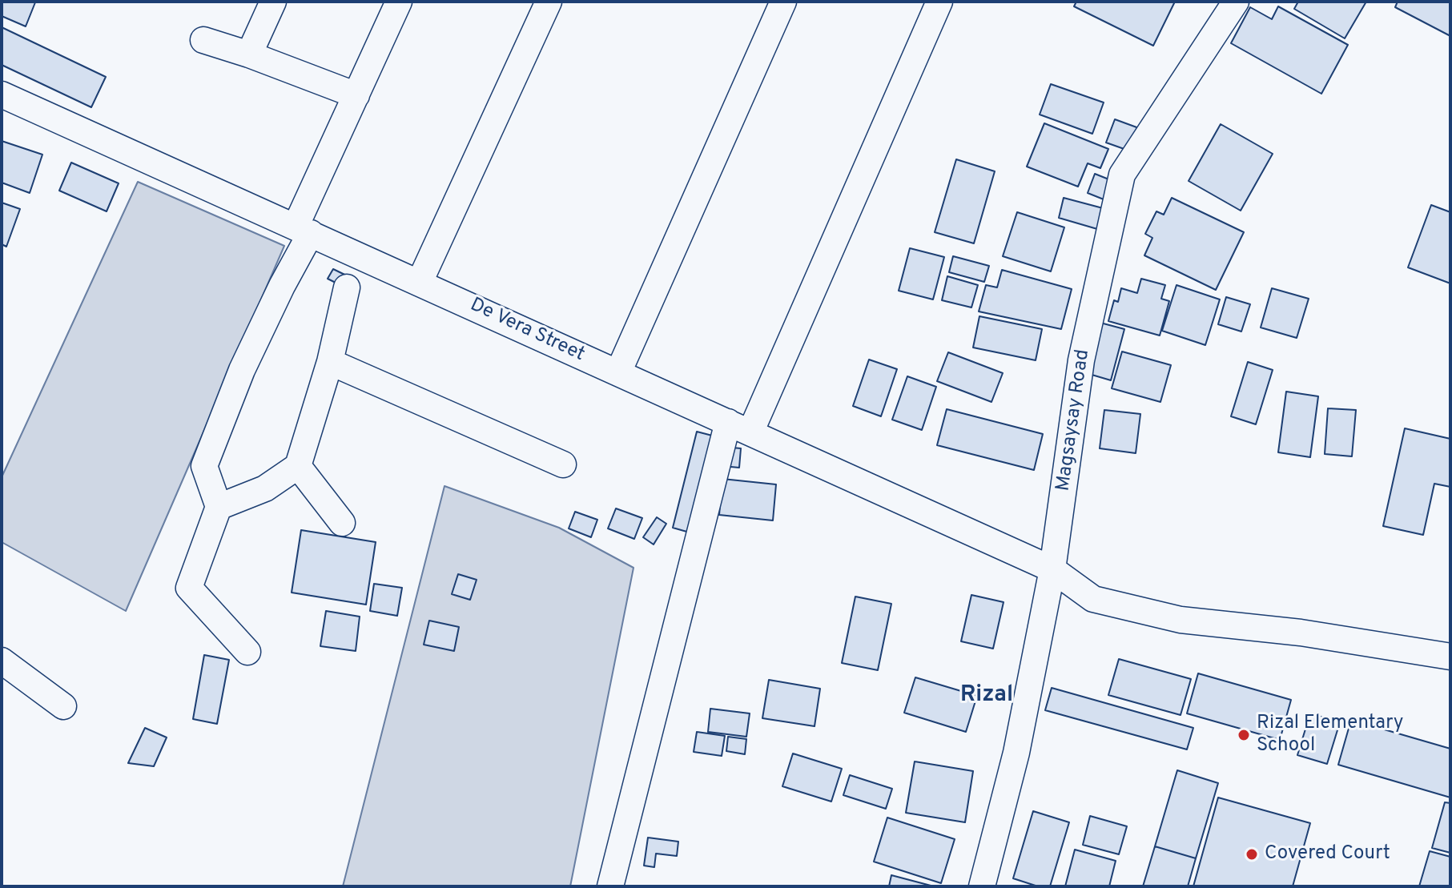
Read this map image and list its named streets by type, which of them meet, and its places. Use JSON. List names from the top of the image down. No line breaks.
{"streets":{"street":["De Vera Street","Magsaysay Road"]},"crossings":[["De Vera Street","Magsaysay Road"]],"districts":["Rizal"],"places":["Rizal Elementary School","Covered Court"]}
